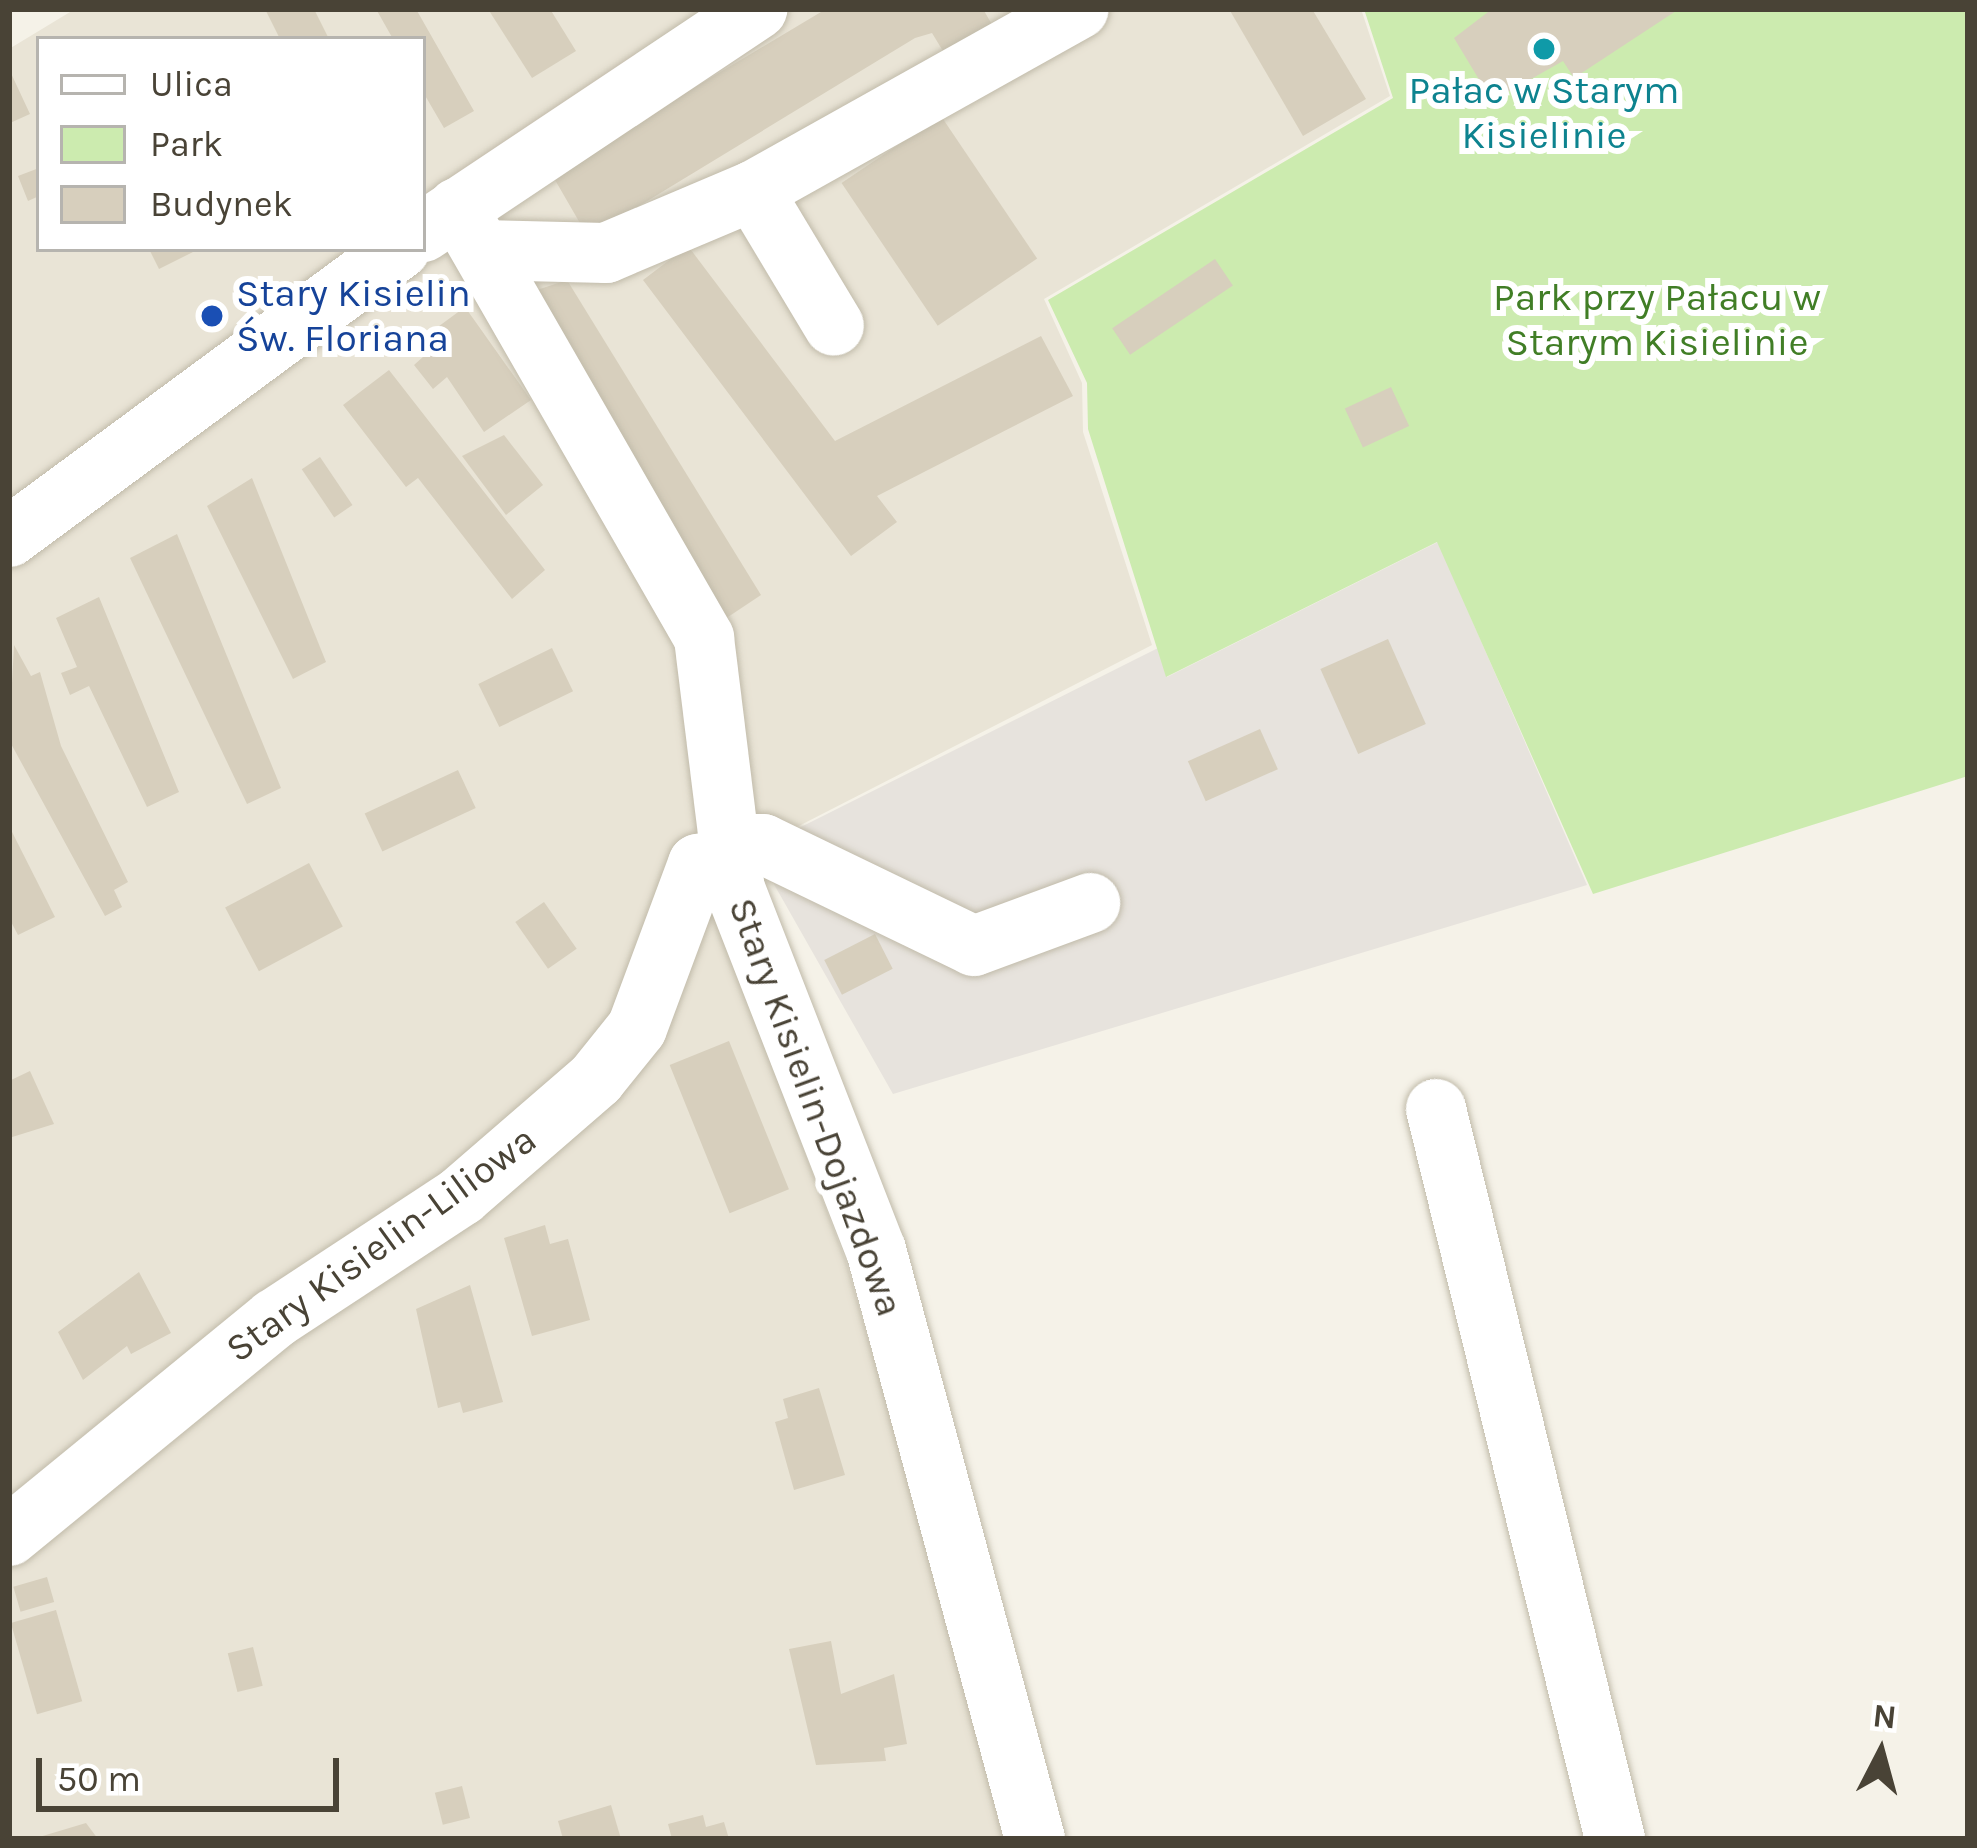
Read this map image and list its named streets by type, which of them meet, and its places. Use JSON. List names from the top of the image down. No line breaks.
{"streets":{"street":["Stary Kisielin-Dojazdowa","Stary Kisielin-Liliowa"]},"crossings":[["Stary Kisielin-Dojazdowa","Stary Kisielin-Liliowa"]],"parks":["Park przy Pałacu w Starym Kisielinie"],"places":["Pałac w Starym Kisielinie","Stary Kisielin Św. Floriana"],"legend":["Ulica","Park","Budynek"],"scale_bar":"50 m","north":"top"}
